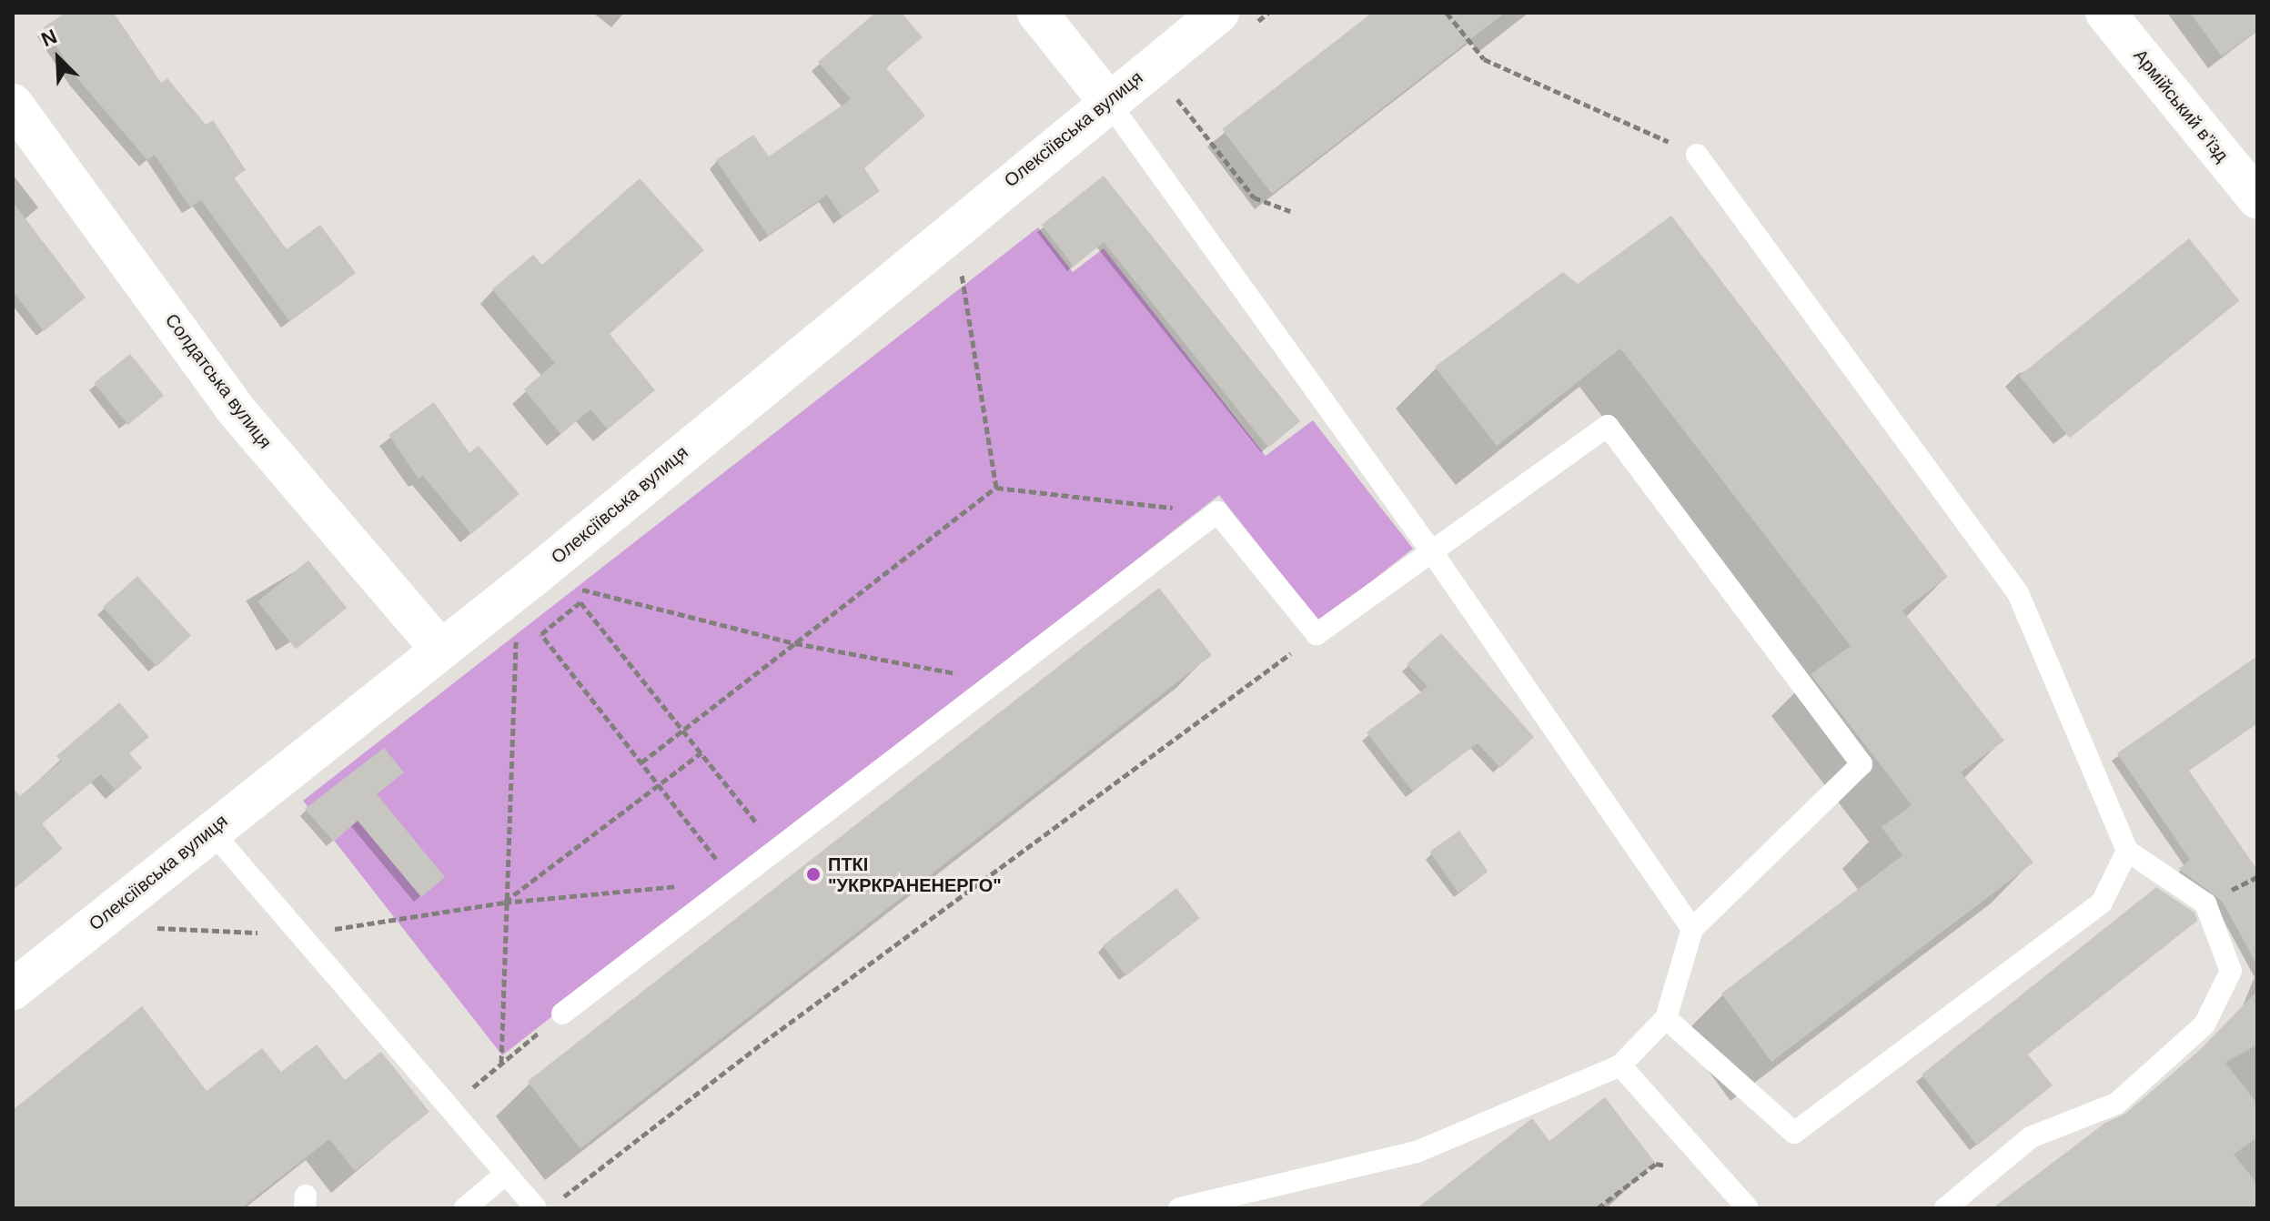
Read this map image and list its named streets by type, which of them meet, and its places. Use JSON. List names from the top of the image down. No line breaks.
{"streets":{"street":["Армійський в’їзд","Олексіївська вулиця","Солдатська вулиця"]},"crossings":[["Олексіївська вулиця","Солдатська вулиця"]],"places":["ПТКІ \"УКРКРАНЕНЕРГО\""],"north":"top left"}
